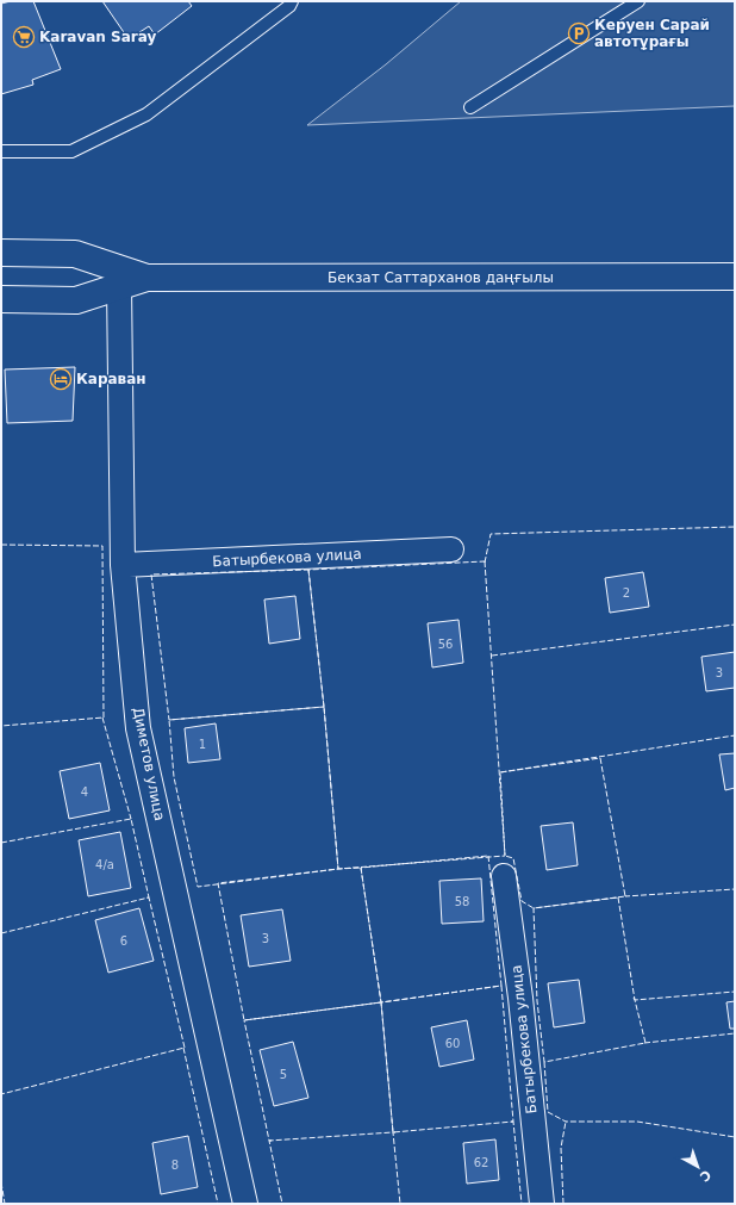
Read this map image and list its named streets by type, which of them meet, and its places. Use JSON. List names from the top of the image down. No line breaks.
{"streets":{"main road":["Бекзат Саттарханов даңғылы"],"street":["Батырбекова улица","Диметов улица"]},"crossings":[["Бекзат Саттарханов даңғылы","Диметов улица"],["Батырбекова улица","Диметов улица"]],"places":{"parking":["Керуен Сарай автотұрағы"],"supermarket":["Karavan Saray"],"hotel":["Караван"]},"house_numbers":["2","56","3","1","4","4/а","58","3","6","60","5","62","8"],"north":"bottom right"}
